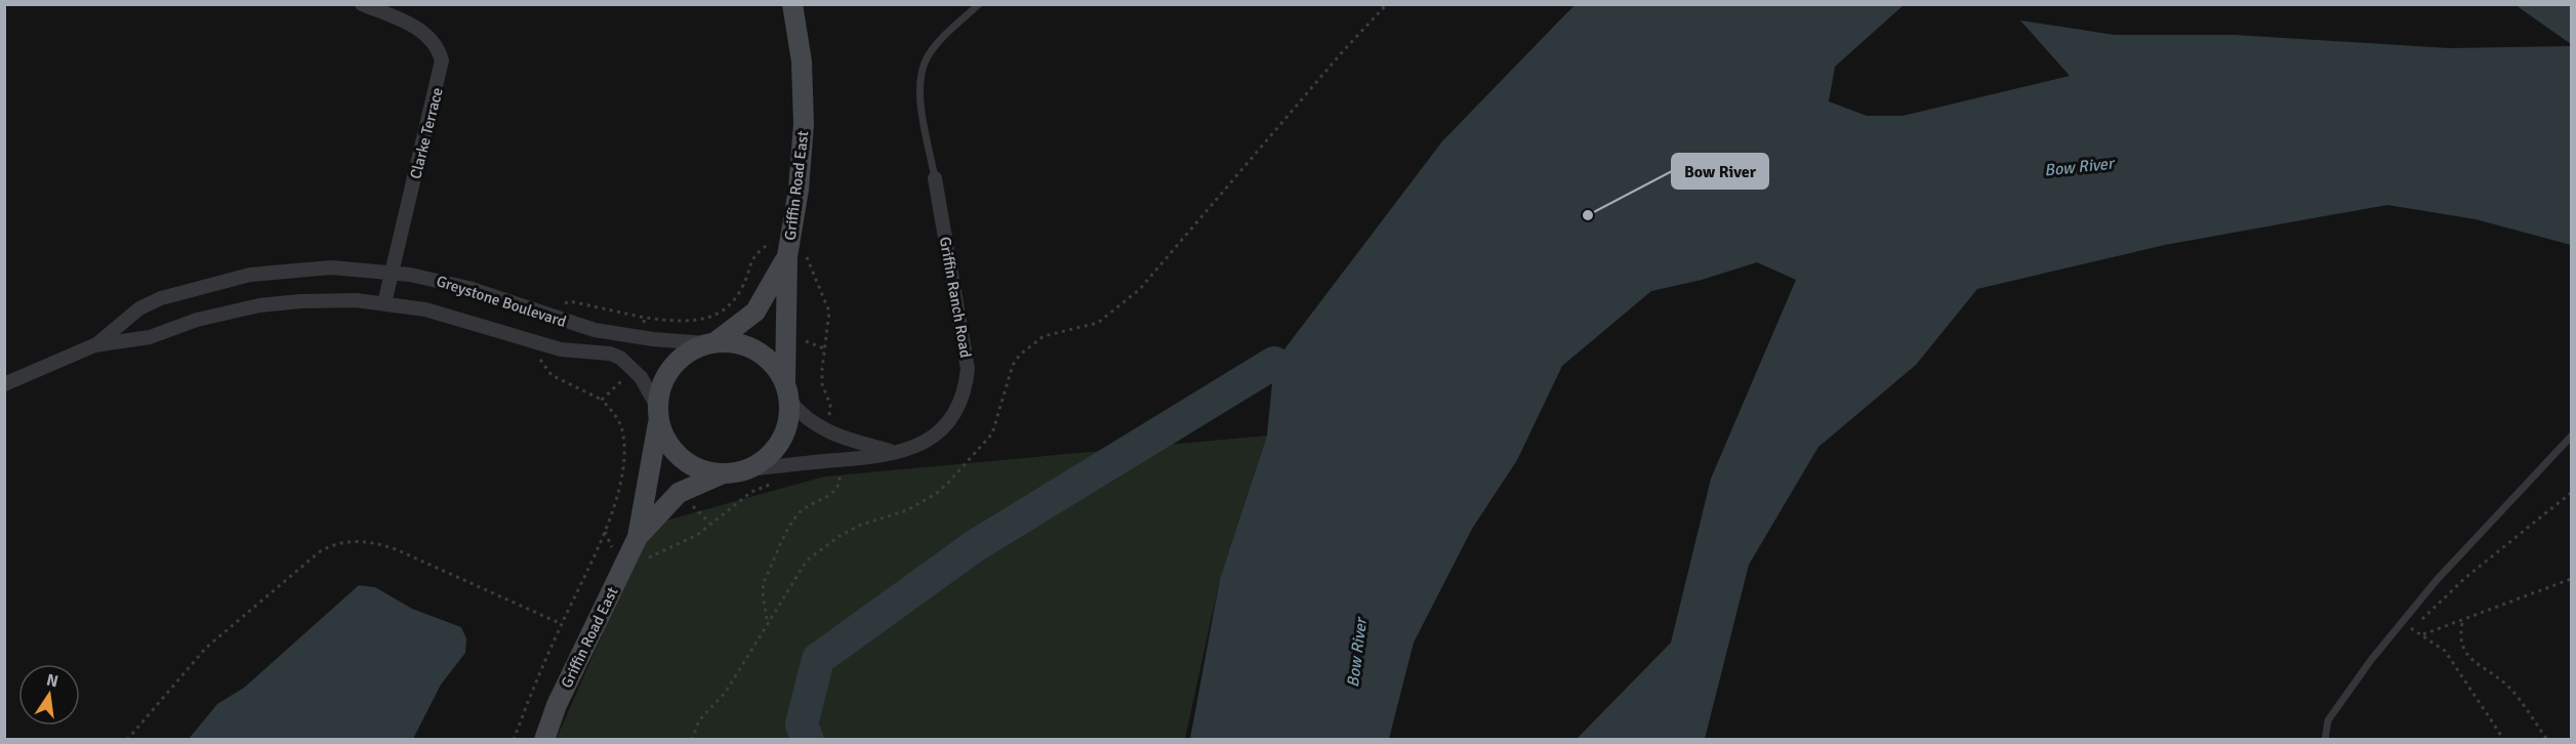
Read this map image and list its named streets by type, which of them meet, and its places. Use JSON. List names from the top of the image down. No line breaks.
{"streets":{"main road":["Griffin Road East"],"street":["Clarke Terrace","Griffin Ranch Road","Greystone Boulevard"]},"crossings":[["Clarke Terrace","Greystone Boulevard"],["Griffin Road East","Griffin Ranch Road"],["Griffin Road East","Greystone Boulevard"],["Griffin Ranch Road","Greystone Boulevard"]],"water":["Bow River"],"places":["Bow River"],"north":"top"}
